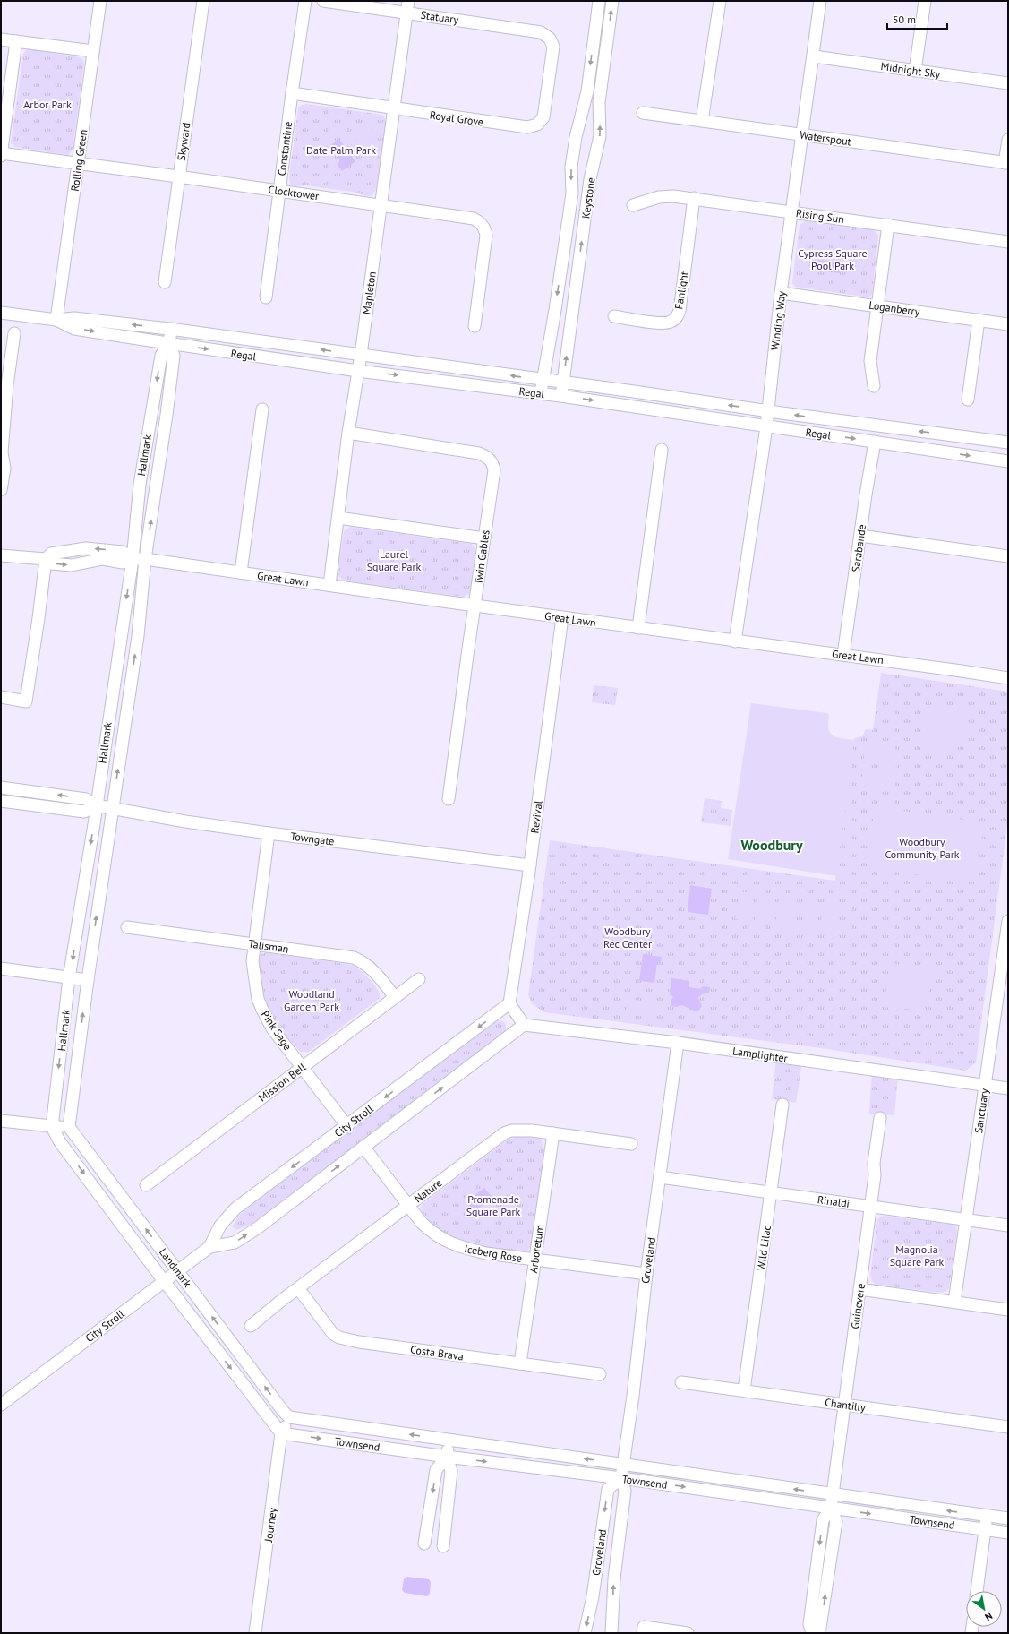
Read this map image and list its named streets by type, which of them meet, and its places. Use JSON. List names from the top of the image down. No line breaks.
{"streets":{"street":["Statuary","Midnight Sky","Royal Grove","Waterspout","Skyward","Constantine","Rolling Green","Clocktower","Keystone","Rising Sun","Fanlight","Mapleton","Loganberry","Winding Way","Regal","Hallmark","Sarabande","Twin Gables","Great Lawn","Revival","Towngate","Talisman","Pink Sage","Lamplighter","Mission Bell","Sanctuary","City Stroll","Nature","Rinaldi","Wild Lilac","Arboretum","Iceberg Rose","Groveland","Landmark","Guinevere","Costa Brava","Chantilly","Townsend","Journey"]},"crossings":[["Statuary","Royal Grove"],["Statuary","Mapleton"],["Midnight Sky","Winding Way"],["Royal Grove","Constantine"],["Royal Grove","Mapleton"],["Waterspout","Winding Way"],["Skyward","Clocktower"],["Constantine","Clocktower"],["Rolling Green","Clocktower"],["Rolling Green","Regal"],["Clocktower","Mapleton"],["Keystone","Regal"],["Rising Sun","Fanlight"],["Rising Sun","Winding Way"],["Mapleton","Regal"],["Mapleton","Twin Gables"],["Mapleton","Great Lawn"],["Loganberry","Winding Way"],["Winding Way","Regal"],["Winding Way","Great Lawn"],["Regal","Hallmark"],["Regal","Sarabande"],["Hallmark","Great Lawn"],["Hallmark","Towngate"],["Hallmark","Landmark"],["Sarabande","Great Lawn"],["Twin Gables","Great Lawn"],["Great Lawn","Revival"],["Revival","Towngate"],["Revival","City Stroll"],["Towngate","Pink Sage"],["Talisman","Pink Sage"],["Talisman","Mission Bell"],["Pink Sage","Mission Bell"],["Pink Sage","City Stroll"],["Lamplighter","Sanctuary"],["Lamplighter","City Stroll"],["Lamplighter","Groveland"],["Sanctuary","Rinaldi"],["City Stroll","Iceberg Rose"],["City Stroll","Landmark"],["Nature","Arboretum"],["Nature","Iceberg Rose"],["Nature","Costa Brava"],["Rinaldi","Wild Lilac"],["Rinaldi","Groveland"],["Rinaldi","Guinevere"],["Wild Lilac","Chantilly"],["Arboretum","Iceberg Rose"],["Arboretum","Costa Brava"],["Iceberg Rose","Groveland"],["Groveland","Townsend"],["Landmark","Townsend"],["Landmark","Journey"],["Guinevere","Chantilly"],["Guinevere","Townsend"],["Townsend","Journey"]],"districts":["Woodbury"],"parks":["Arbor Park","Date Palm Park","Cypress Square Pool Park","Laurel Square Park","Woodbury Community Park","Woodbury Rec Center","Woodland Garden Park","Promenade Square Park","Magnolia Square Park"],"scale_bar":"50 m","north":"bottom right"}
